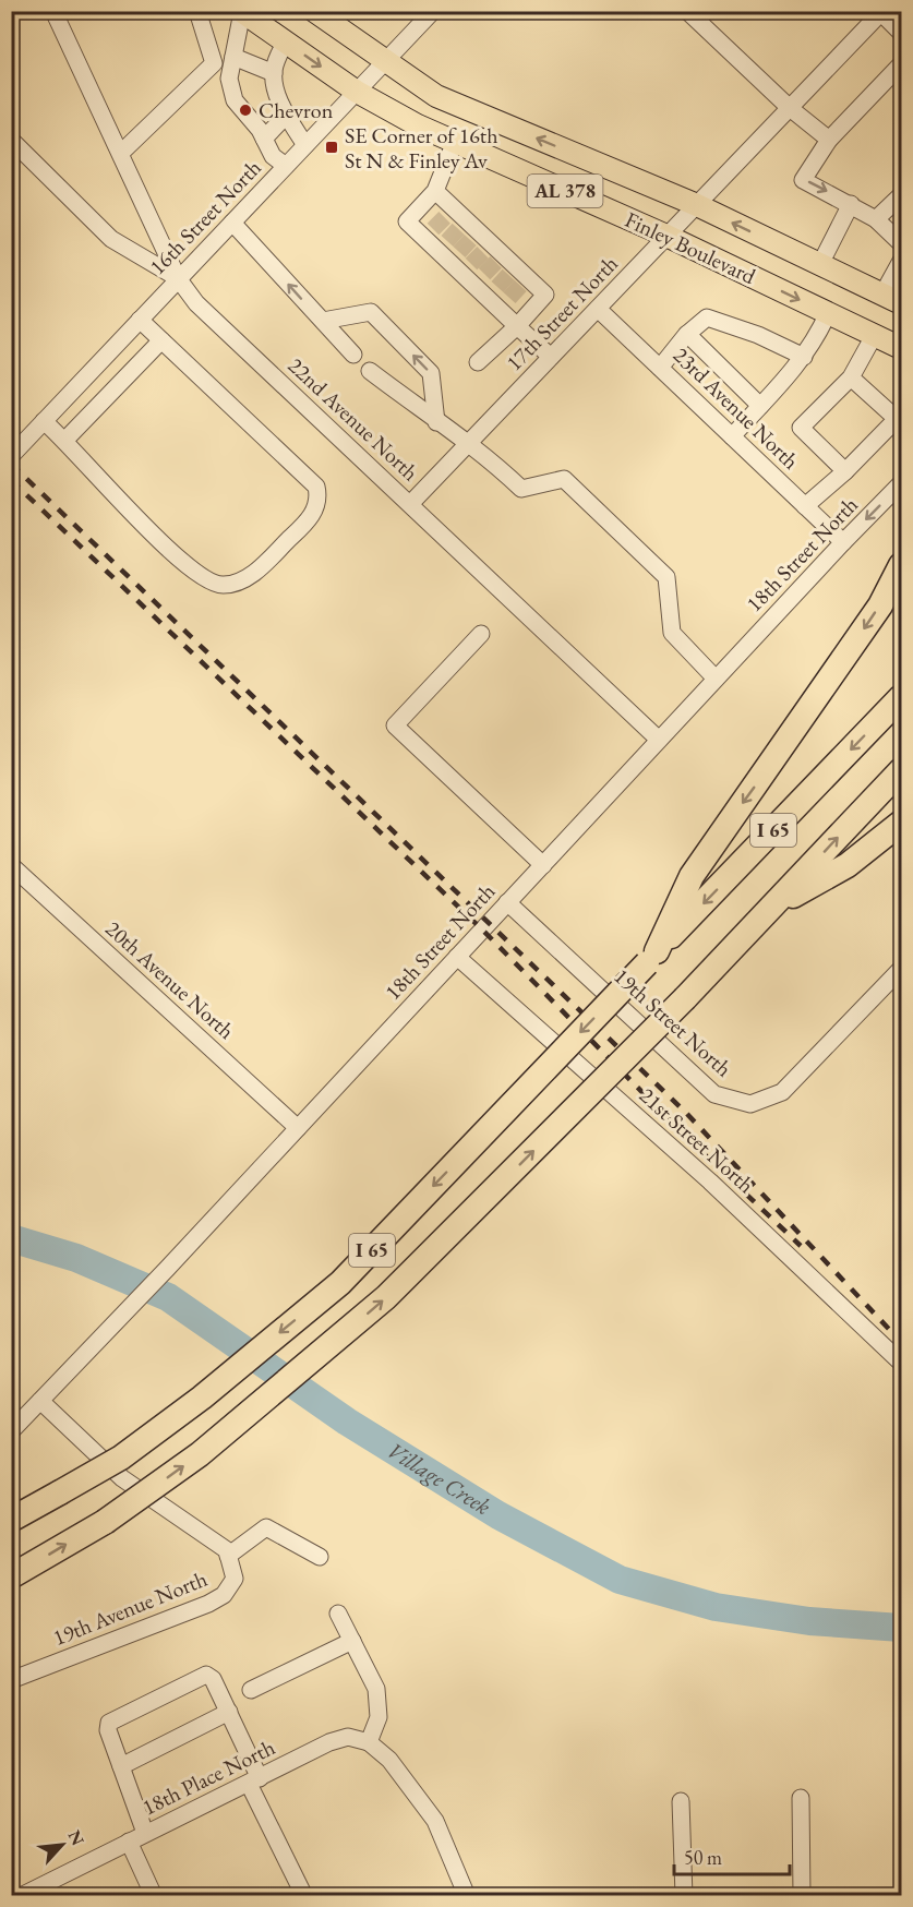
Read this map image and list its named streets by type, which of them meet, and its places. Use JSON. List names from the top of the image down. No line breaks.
{"streets":{"highway":["I 65"],"main road":["AL 378","Finley Boulevard"],"street":["16th Street North","17th Street North","23rd Avenue North","22nd Avenue North","18th Street North","20th Avenue North","19th Street North","21st Street North","19th Avenue North","18th Place North"]},"crossings":[["16th Street North","Finley Boulevard"],["16th Street North","22nd Avenue North"],["Finley Boulevard","17th Street North"],["17th Street North","23rd Avenue North"],["17th Street North","22nd Avenue North"],["23rd Avenue North","18th Street North"],["22nd Avenue North","18th Street North"],["18th Street North","20th Avenue North"],["18th Street North","19th Street North"],["18th Street North","21st Street North"],["18th Street North","19th Avenue North"]],"water":["Village Creek"],"places":{"other":["Chevron"],"transit":["SE Corner of 16th St N & Finley Av"]},"scale_bar":"50 m","north":"top right"}
